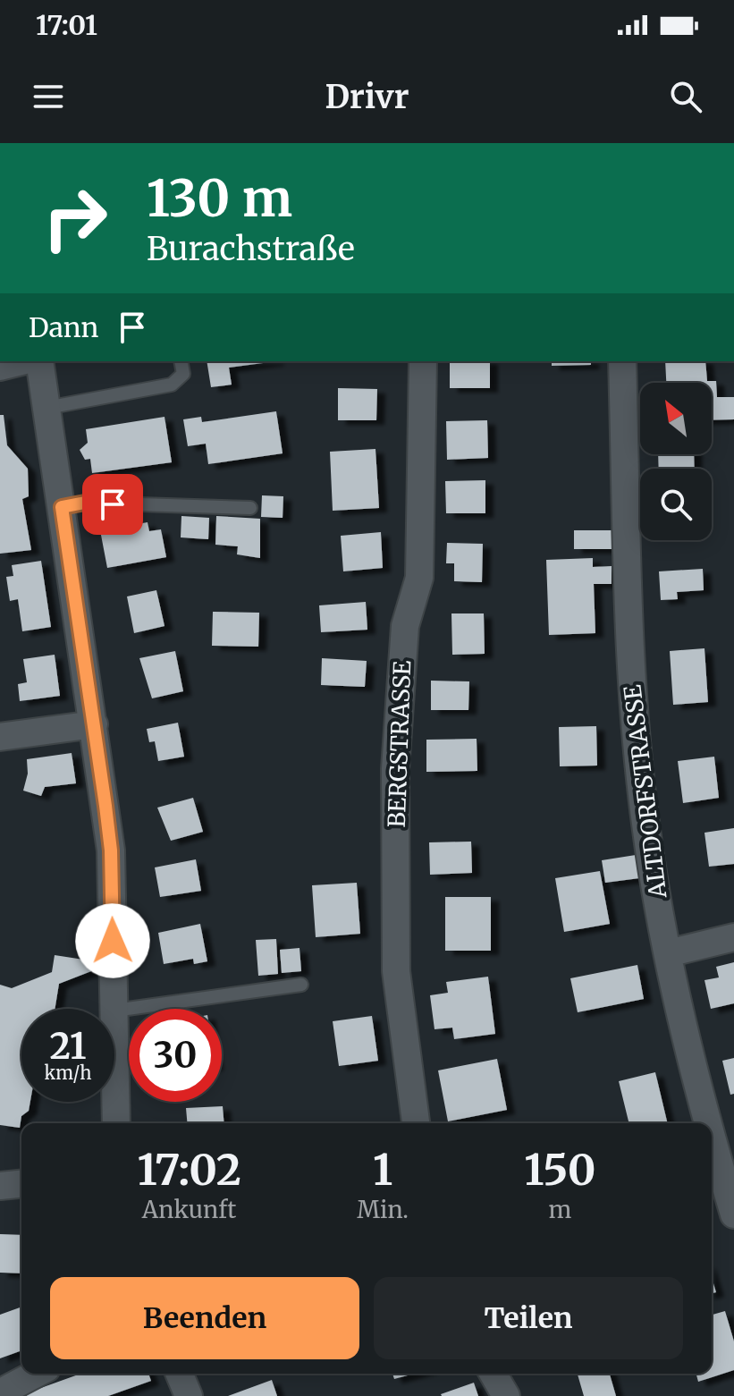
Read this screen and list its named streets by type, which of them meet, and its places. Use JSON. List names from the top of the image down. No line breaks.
{"streets":{"street":["BERGSTRASSE","ALTDORFSTRASSE"]},"north":"top left","page":{"status":"17:01","header":"Drivr","turn":["130 m","Burachstraße"],"then":"Dann","speed":"21 km/h","limit":"30","eta":["17:02","Ankunft","1","Min.","150","m"],"buttons":["Beenden","Teilen"]}}
